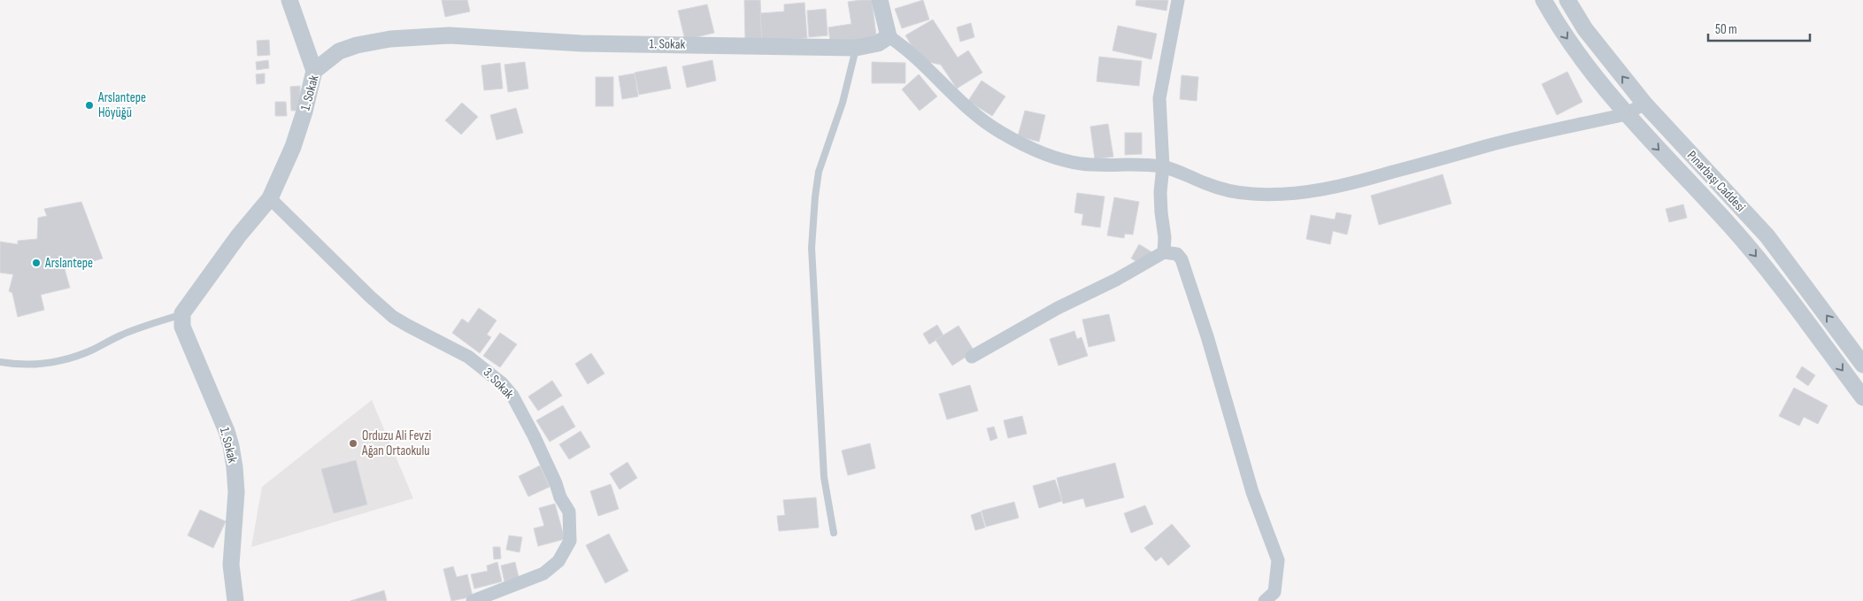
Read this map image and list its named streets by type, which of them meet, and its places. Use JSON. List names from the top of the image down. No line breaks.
{"streets":{"street":["1. Sokak","Pınarbaşı Caddesi","3. Sokak"]},"crossings":[["1. Sokak","3. Sokak"]],"places":["Arslantepe Höyüğü","Arslantepe","Orduzu Ali Fevzi Ağan Ortaokulu"],"scale_bar":"50 m"}
